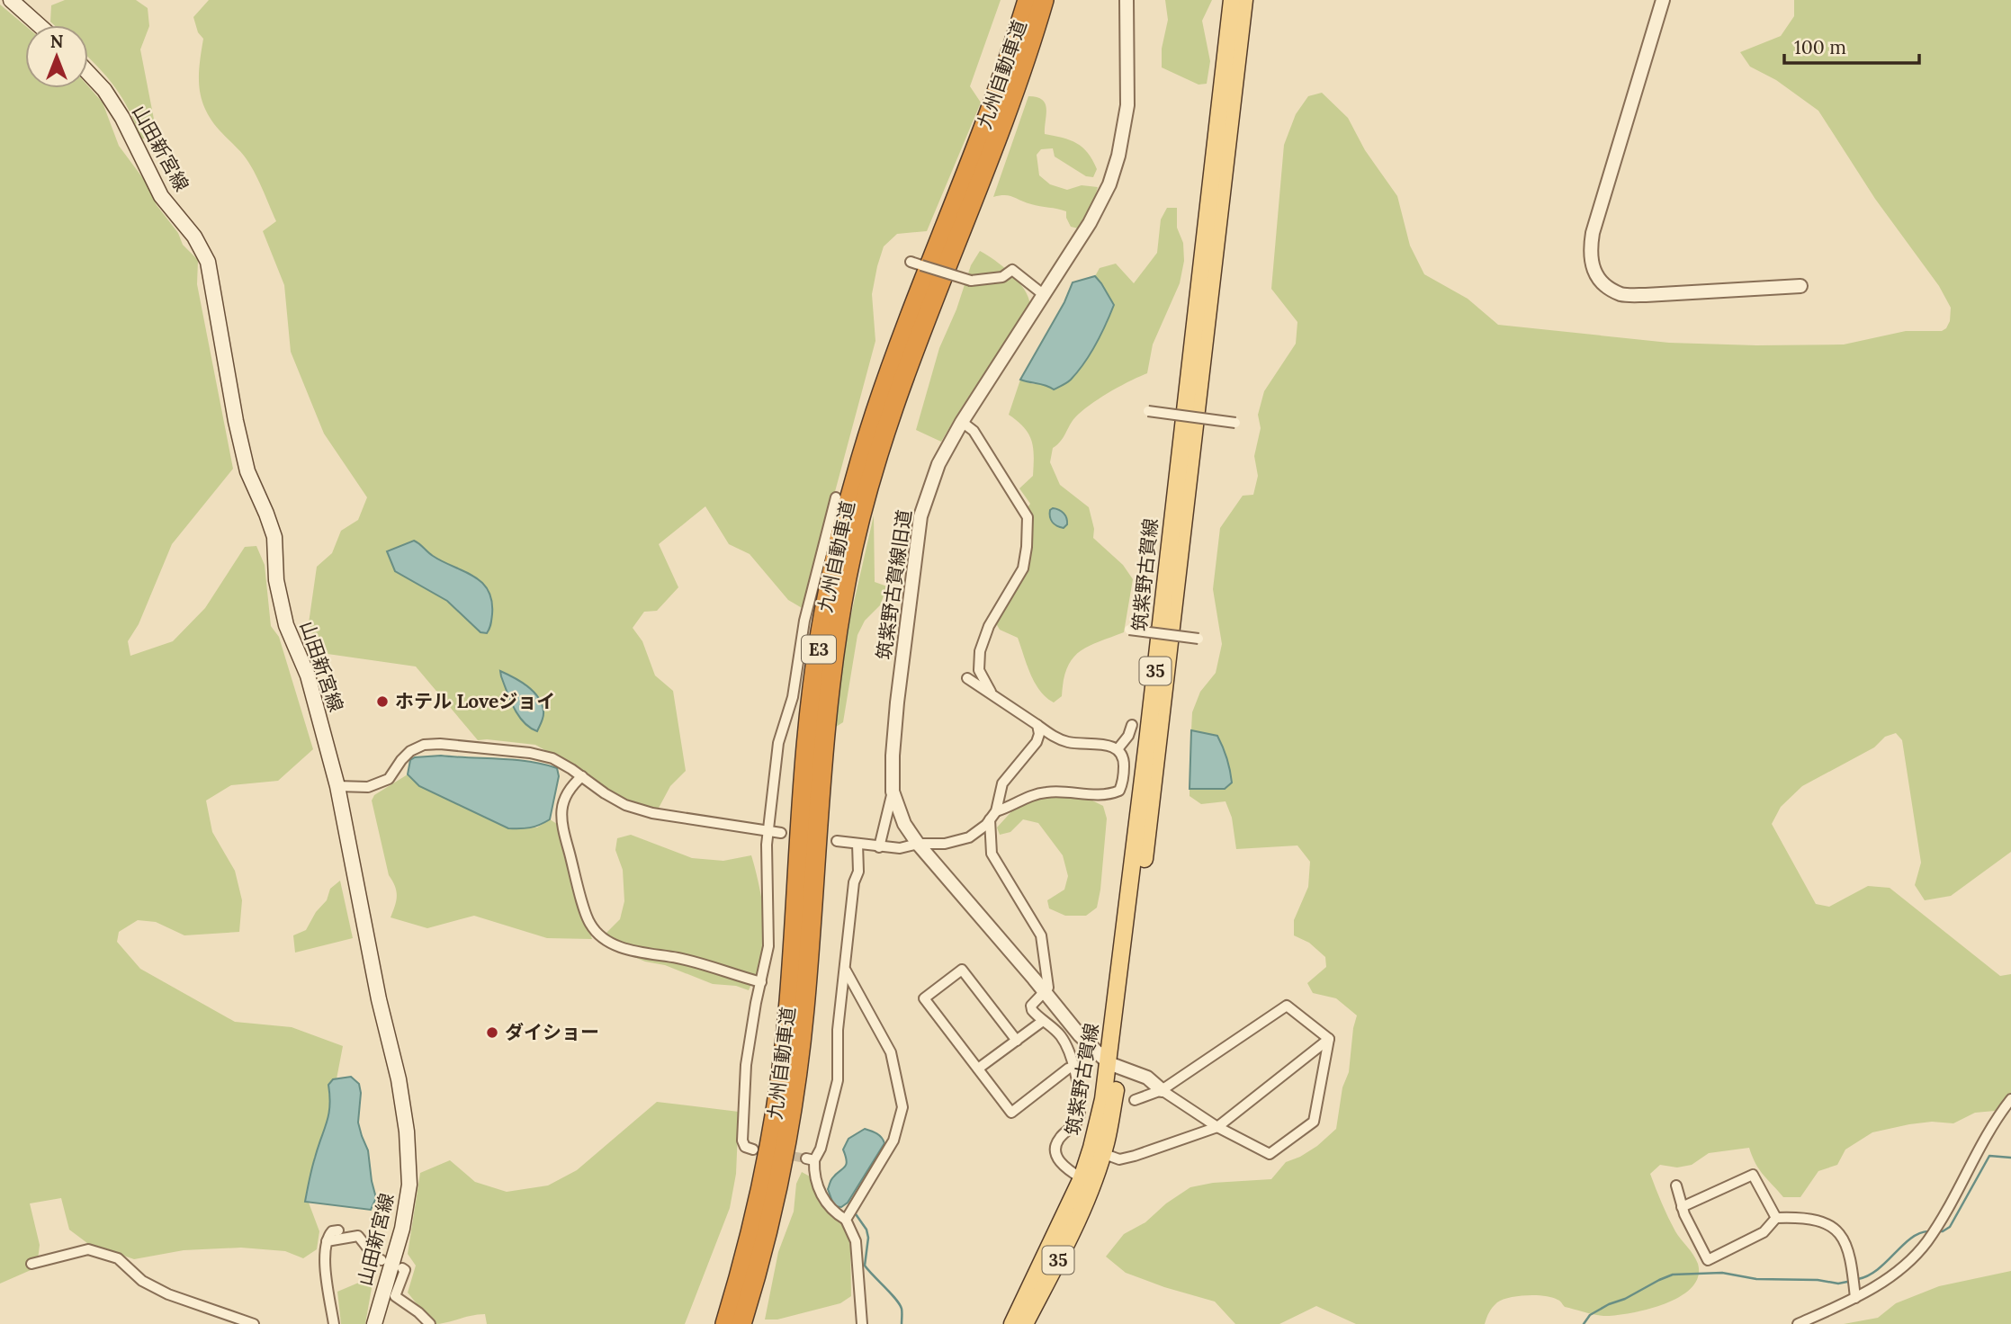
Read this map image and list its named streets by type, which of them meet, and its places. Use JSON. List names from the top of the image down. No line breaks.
{"streets":{"highway":["九州自動車道","E3"],"main road":["山田新宮線","筑紫野古賀線","35"],"street":["筑紫野古賀線旧道"]},"crossings":[["筑紫野古賀線","筑紫野古賀線旧道"]],"places":["ホテル Loveジョイ","ダイショー"],"scale_bar":"100 m","north":"top"}
